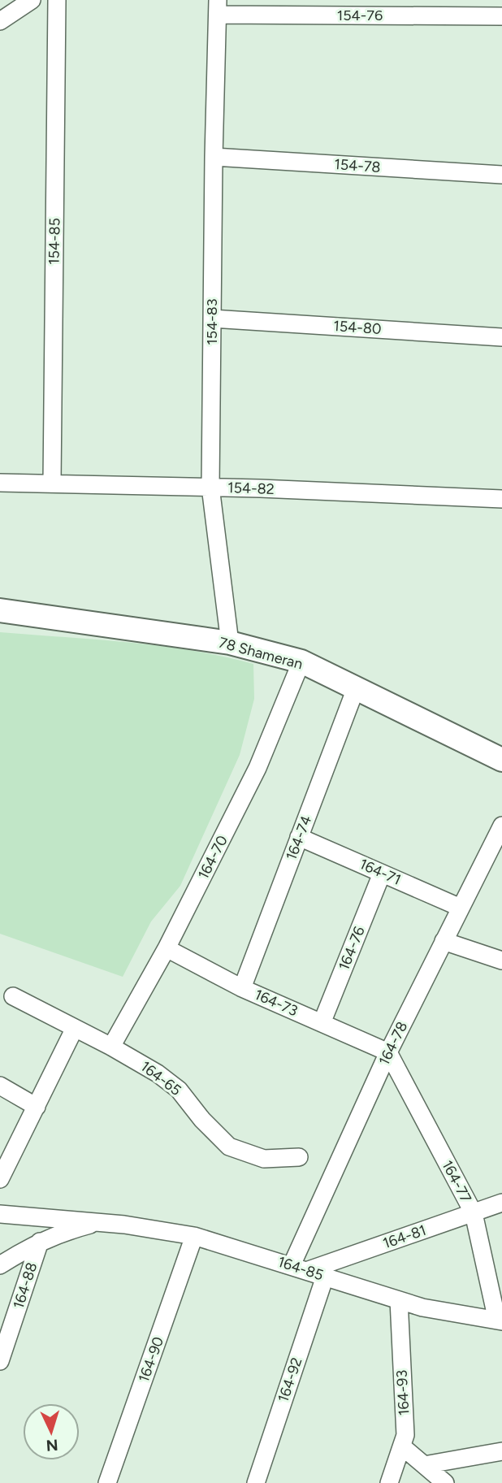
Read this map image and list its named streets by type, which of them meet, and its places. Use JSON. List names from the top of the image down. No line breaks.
{"streets":{"street":["154-76","154-78","154-85","154-83","154-80","154-82","78 Shameran","164-74","164-70","164-71","164-76","164-73","164-78","164-65","164-77","164-81","164-85","164-88","164-90","164-92","164-93"]},"crossings":[["154-76","154-83"],["154-78","154-83"],["154-85","154-82"],["154-83","154-80"],["154-83","154-82"],["154-83","78 Shameran"],["78 Shameran","164-74"],["78 Shameran","164-70"],["164-74","164-71"],["164-74","164-73"],["164-70","164-73"],["164-70","164-65"],["164-71","164-76"],["164-71","164-78"],["164-76","164-73"],["164-73","164-78"],["164-73","164-77"],["164-78","164-77"],["164-78","164-81"],["164-78","164-85"],["164-77","164-81"],["164-77","164-85"],["164-81","164-85"],["164-85","164-88"],["164-85","164-90"],["164-85","164-92"],["164-85","164-93"]],"north":"bottom"}
